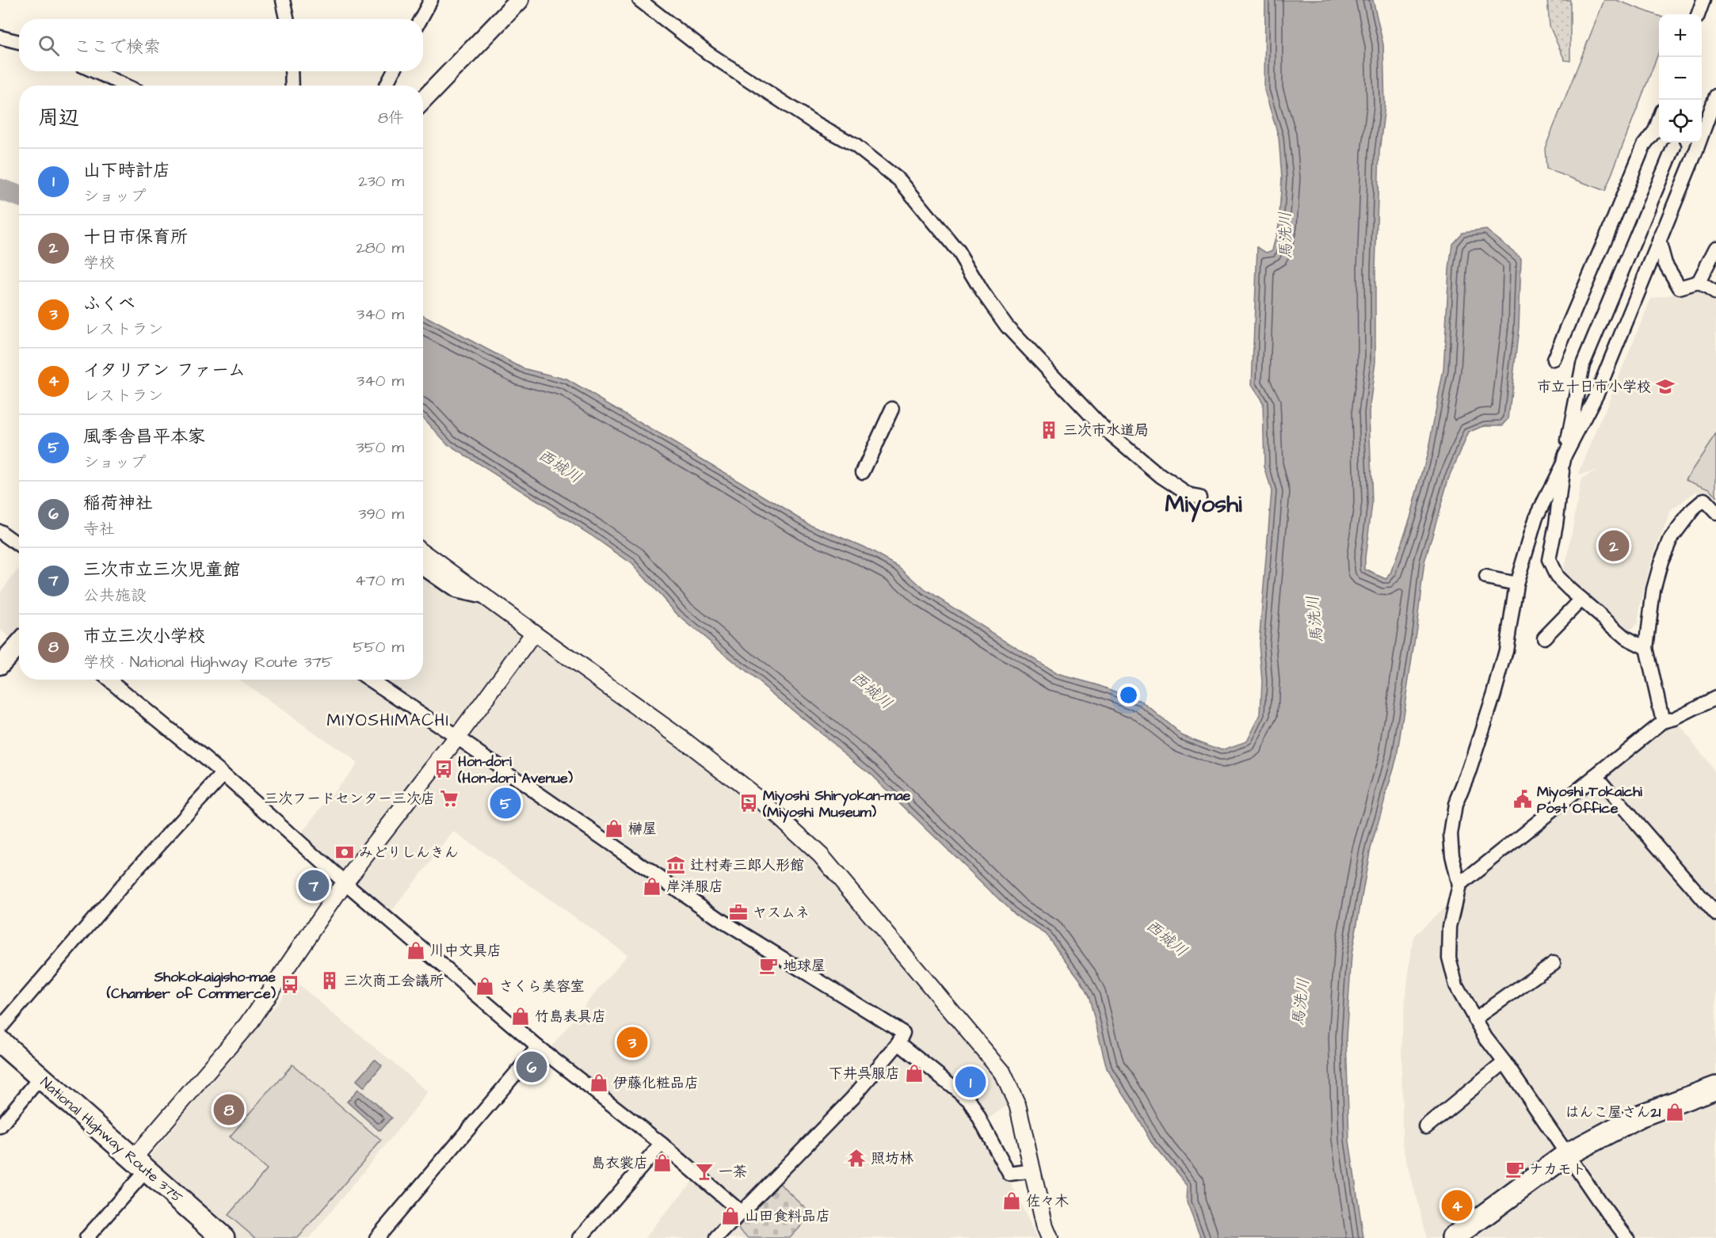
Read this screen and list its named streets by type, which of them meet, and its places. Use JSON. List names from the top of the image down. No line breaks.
{"streets":{"highway":["National Highway Route 375"]},"districts":["Miyoshi","MIYOSHIMACHI"],"water":["馬洗川","西城川"],"places":{"school or university":["市立十日市小学校"],"building":["三次市水道局","三次商工会議所"],"bus stop":["Hon-dori (Hon-dori Avenue)","Miyoshi Shiryokan-mae (Miyoshi Museum)","Shokokaigisho-mae (Chamber of Commerce)"],"supermarket":["三次フードセンター三次店"],"public building":["Miyoshi Tokaichi Post Office"],"shop":["榊屋","岸洋服店","川中文具店","さくら美容室","竹島表具店","下井呉服店","伊藤化粧品店","はんこ屋さん21","島衣裳店","佐々木","山田食料品店"],"bank":["みどりしんきん"],"museum":["辻村寿三郎人形館"],"office":["ヤスムネ"],"cafe":["地球屋","ナカモト"],"temple":["照坊林"],"bar":["一茶"]},"page":{"map_buttons":["+","−"],"search":"ここで検索","heading":["周辺","8件"],"list":[{"mark":"1","name":"山下時計店","note":"ショップ","value":"230 m"},{"mark":"2","name":"十日市保育所","note":"学校","value":"280 m"},{"mark":"3","name":"ふくべ","note":"レストラン","value":"340 m"},{"mark":"4","name":"イタリアン ファーム","note":"レストラン","value":"340 m"},{"mark":"5","name":"風季舎昌平本家","note":"ショップ","value":"350 m"},{"mark":"6","name":"稲荷神社","note":"寺社","value":"390 m"},{"mark":"7","name":"三次市立三次児童館","note":"公共施設","value":"470 m"},{"mark":"8","name":"市立三次小学校","note":"学校 · National Highway Route 375","value":"550 m"}],"pins":["2","5","7","3","6","1","8","4"]}}
